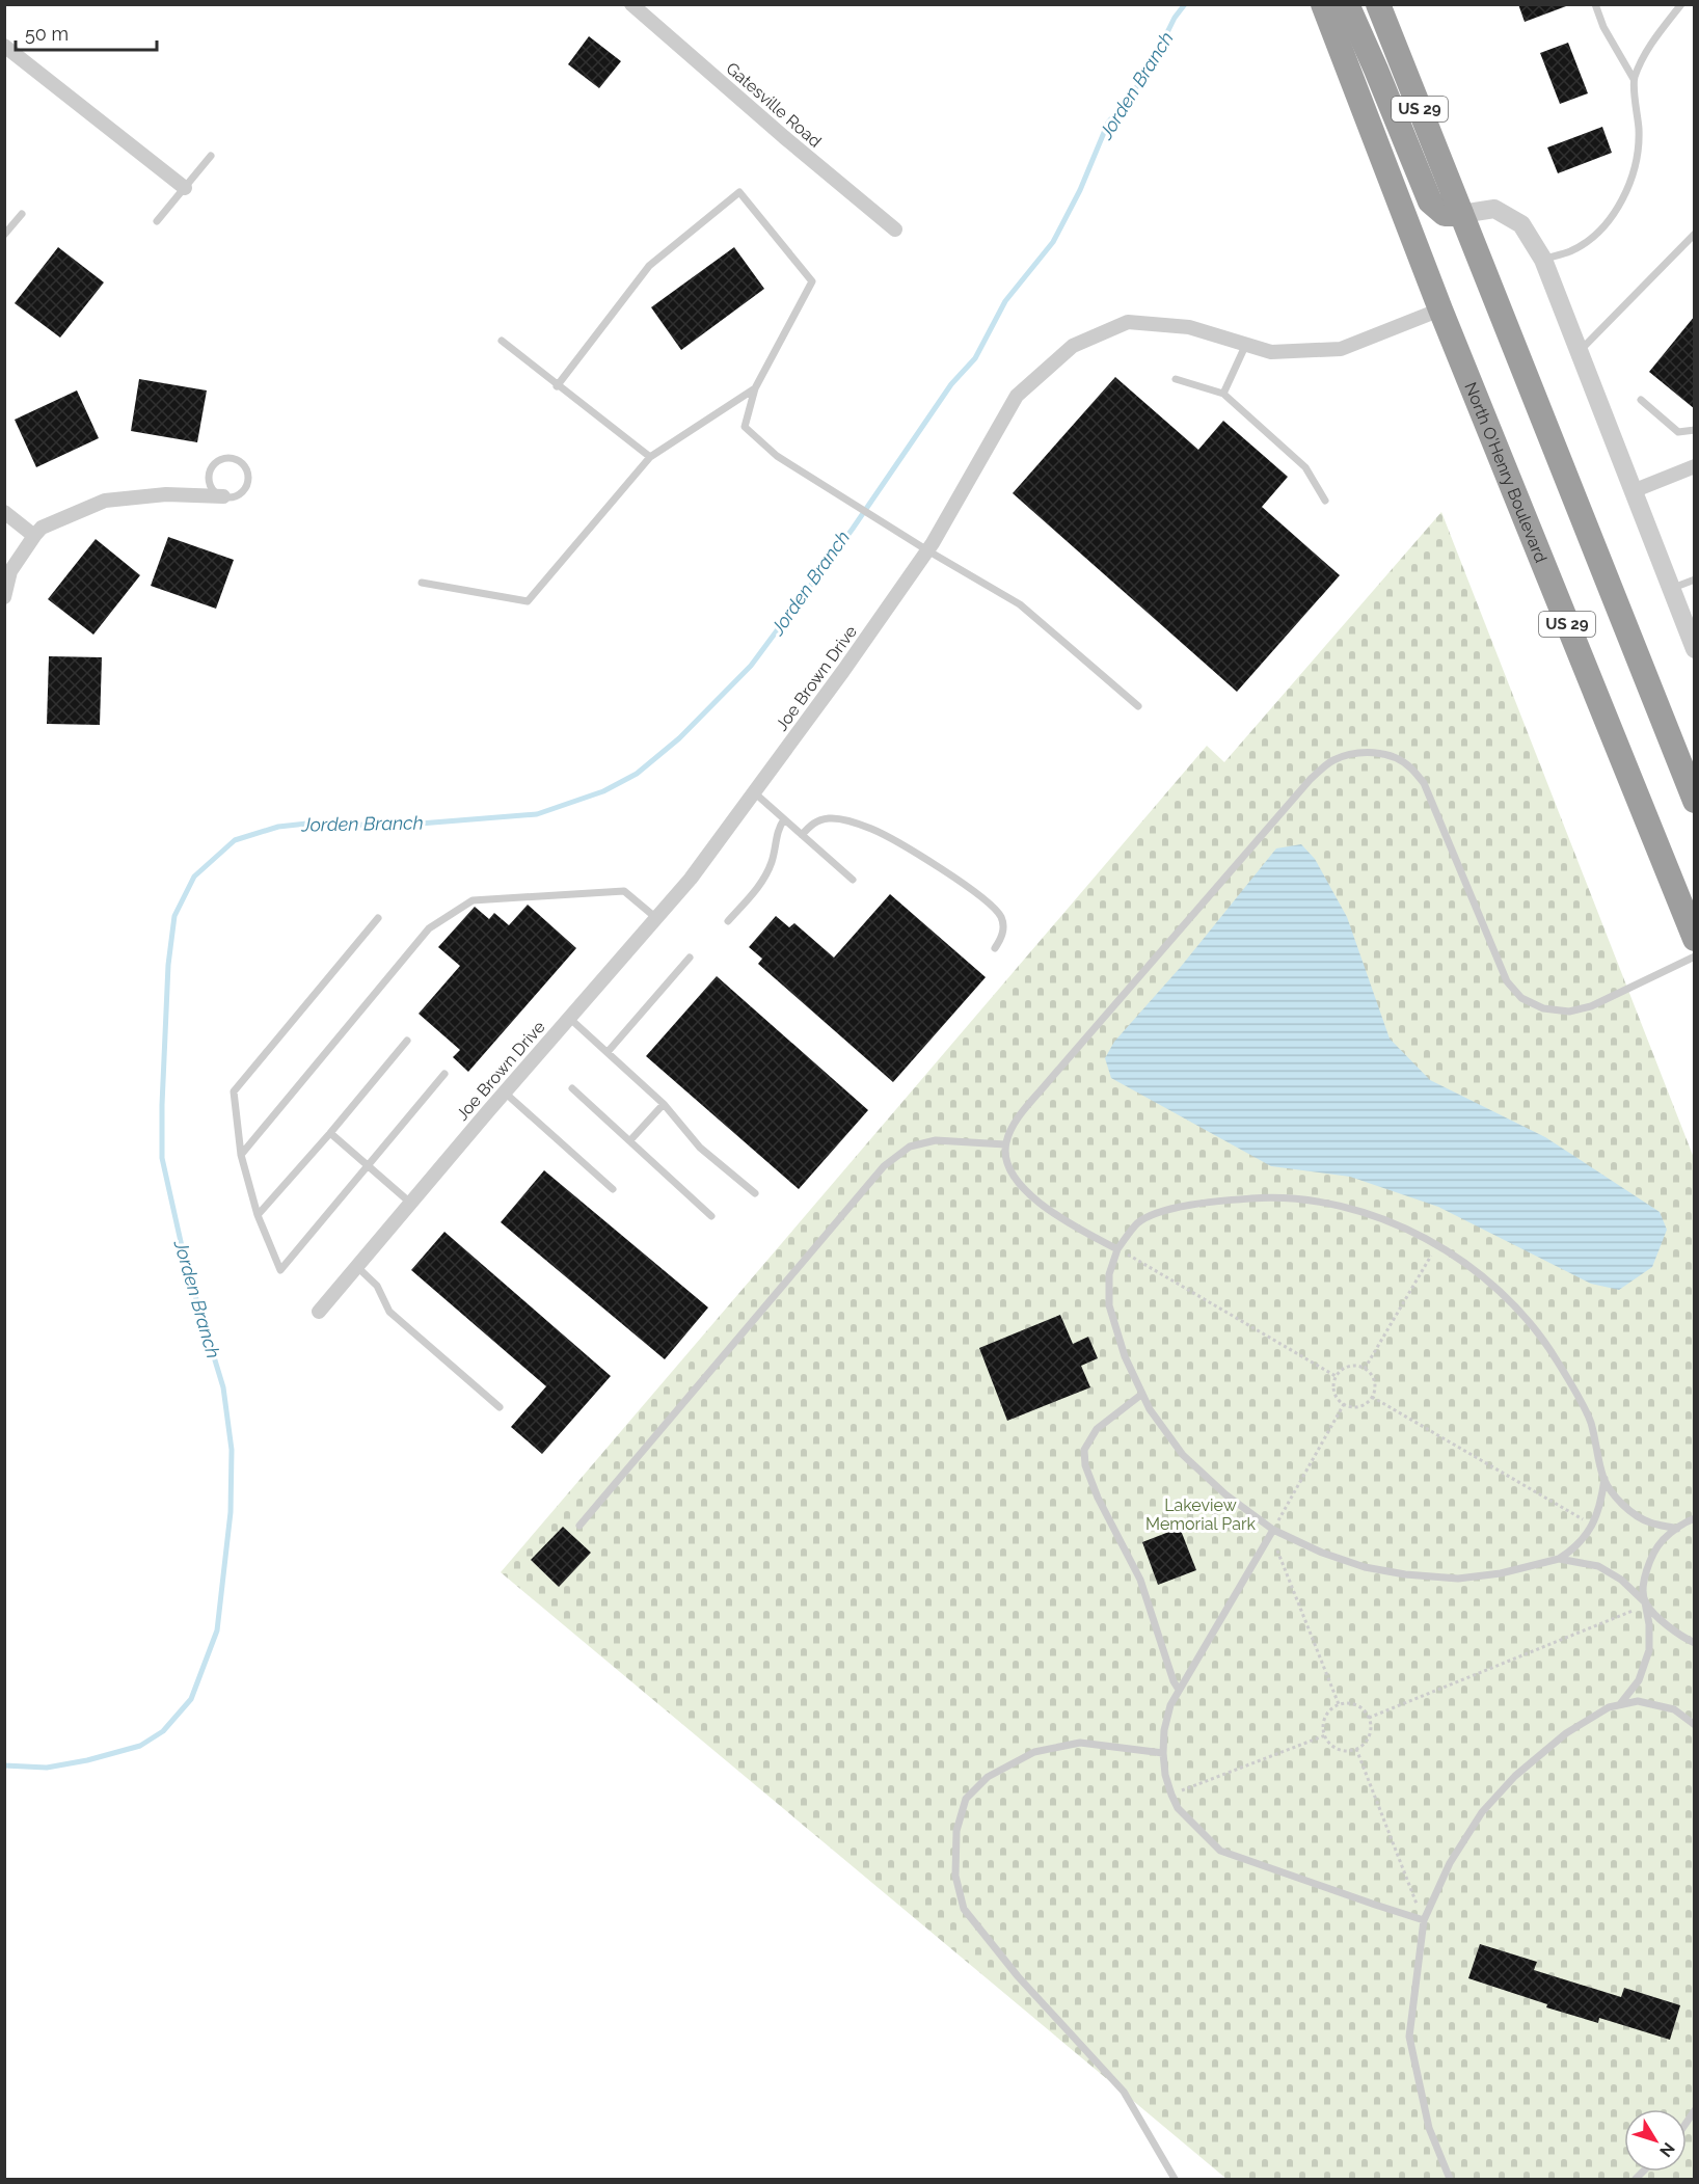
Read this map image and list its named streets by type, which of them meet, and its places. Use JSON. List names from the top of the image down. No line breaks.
{"streets":{"highway":["US 29","North O'Henry Boulevard"],"street":["Gatesville Road","Joe Brown Drive"]},"crossings":[["North O'Henry Boulevard","Joe Brown Drive"]],"water":["Jorden Branch"],"parks":["Lakeview Memorial Park"],"scale_bar":"50 m","north":"bottom right"}
